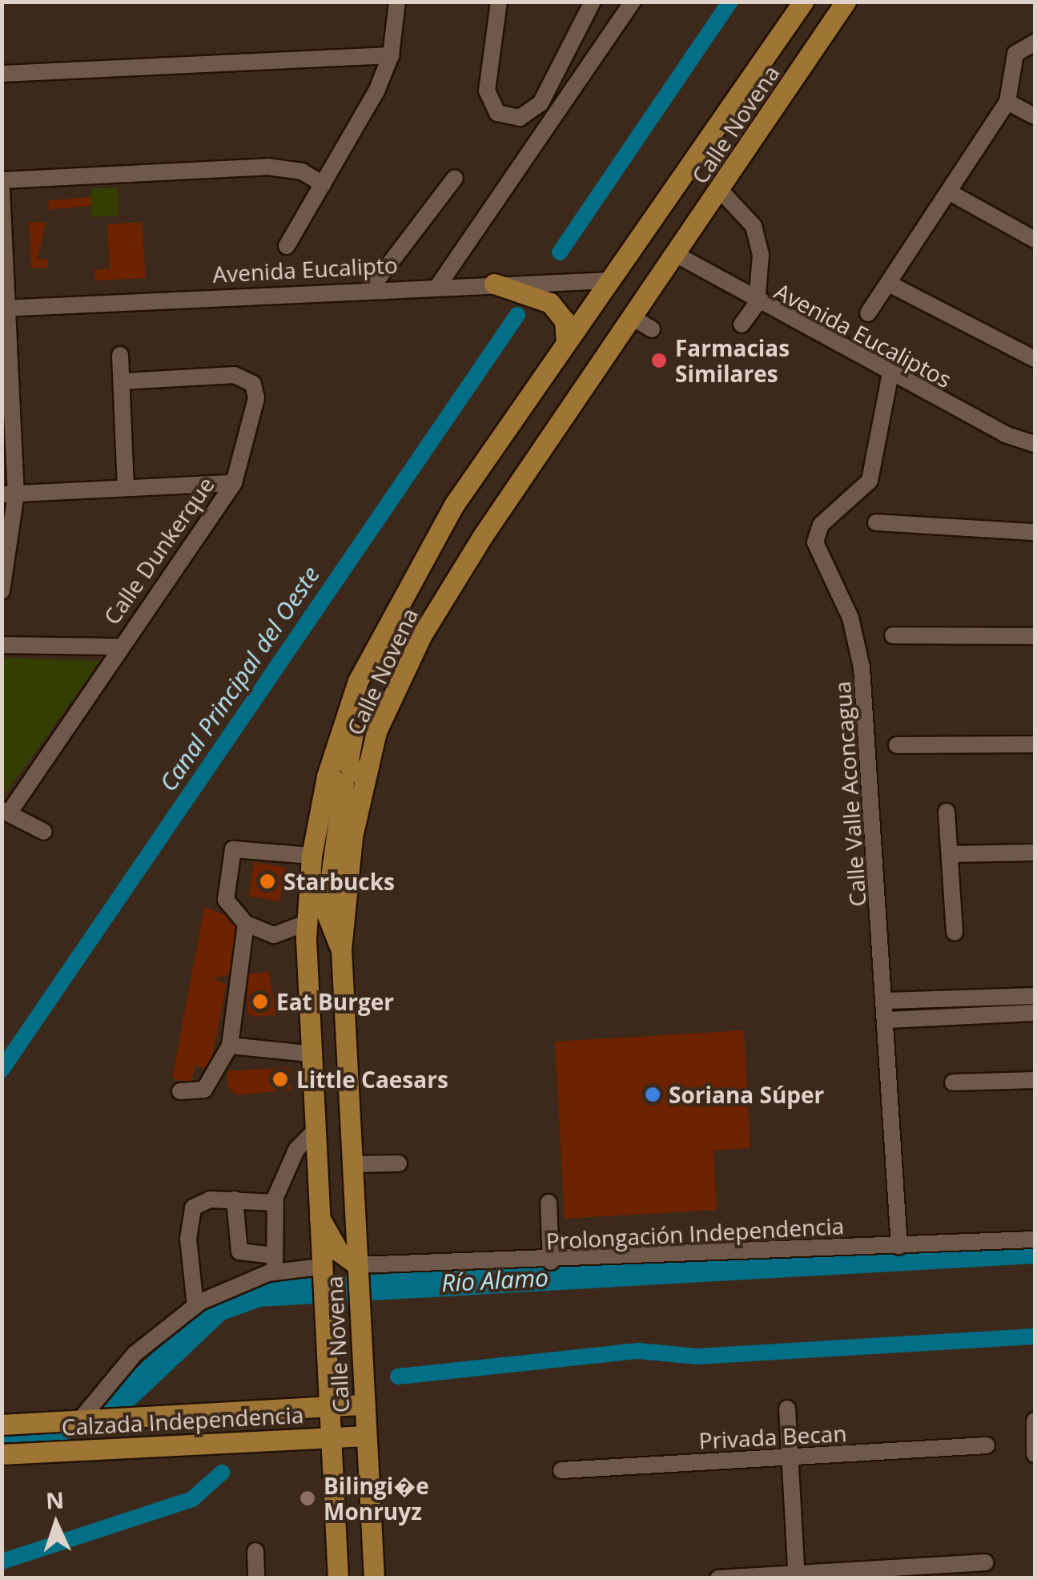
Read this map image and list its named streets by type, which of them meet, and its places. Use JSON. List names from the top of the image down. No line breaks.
{"streets":{"main road":["Calle Novena","Calzada Independencia"],"street":["Avenida Eucalipto","Avenida Eucaliptos","Calle Dunkerque","Calle Valle Aconcagua","Prolongación Independencia","Privada Becan"]},"crossings":[["Calle Novena","Avenida Eucalipto"],["Calle Novena","Avenida Eucaliptos"],["Calle Novena","Prolongación Independencia"],["Calle Novena","Calzada Independencia"],["Avenida Eucaliptos","Calle Valle Aconcagua"],["Calle Valle Aconcagua","Prolongación Independencia"]],"water":["Canal Principal del Oeste","Río Alamo"],"places":["Farmacias Similares","Starbucks","Eat Burger","Little Caesars","Soriana Súper","Bilingi�e Monruyz"],"north":"top"}
